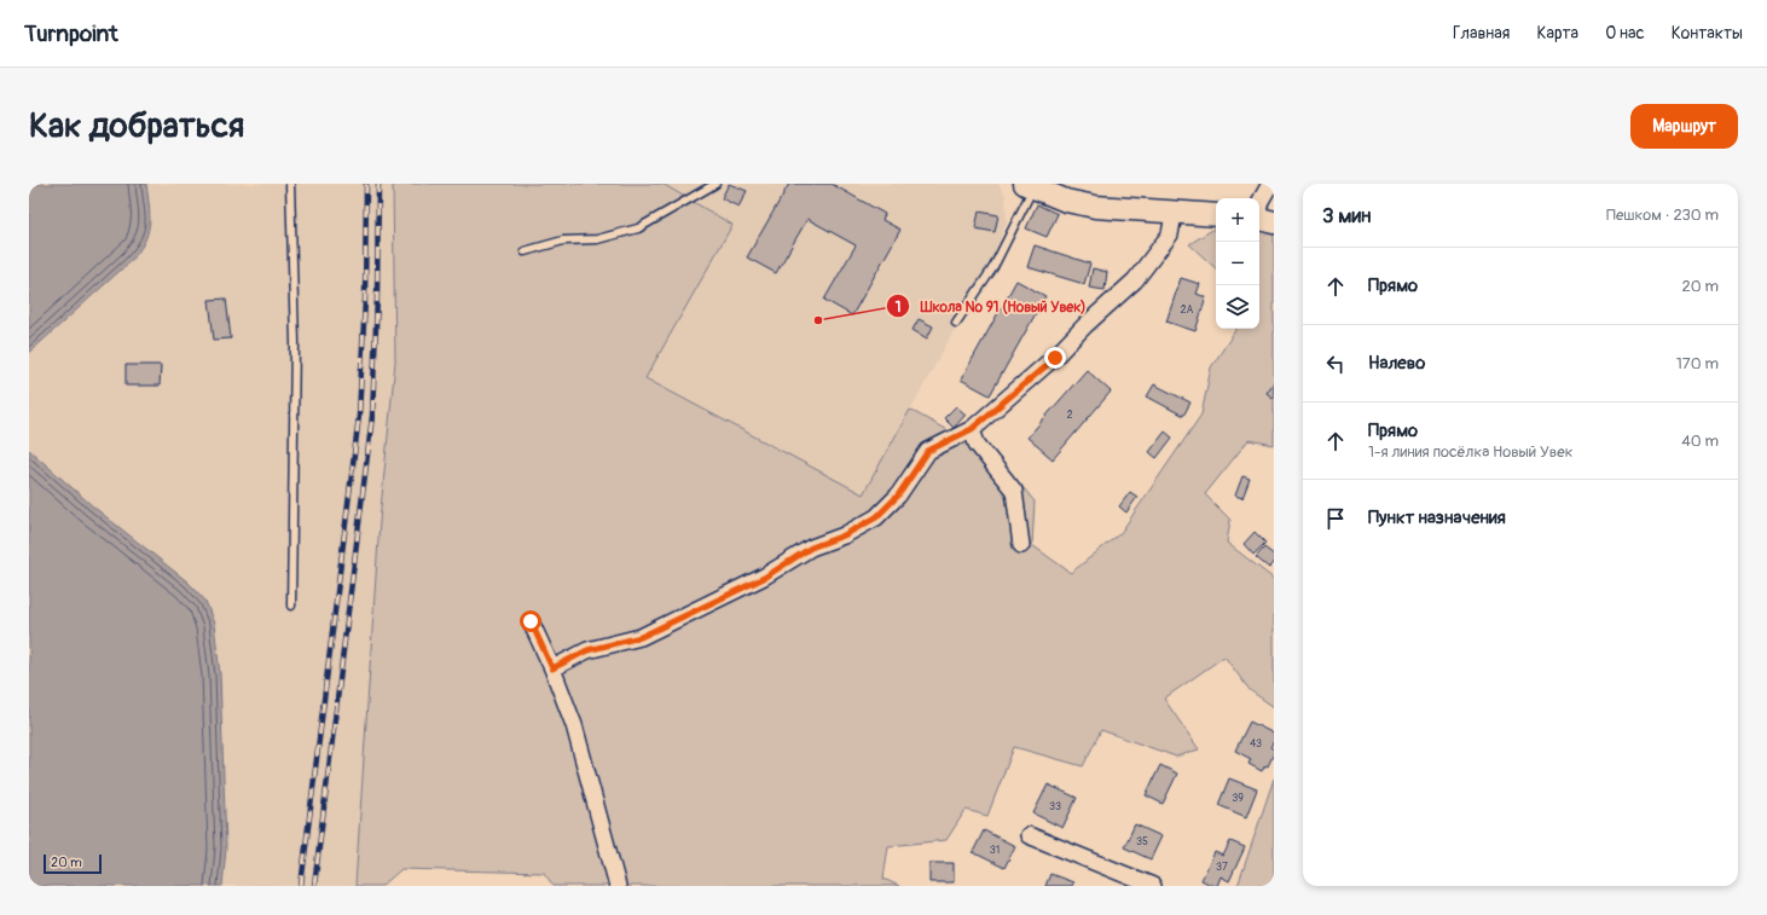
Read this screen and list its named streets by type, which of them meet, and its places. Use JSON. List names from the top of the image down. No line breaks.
{"places":["Школа № 91 (Новый Увек)"],"house_numbers":["2А","2","43","39","33","35","31","37"],"scale_bar":"20 m","page":{"header":"Turnpoint","nav":["Главная","Карта","О нас","Контакты"],"buttons":"Маршрут","title":"Как добраться","heading":["3 мин","Пешком · 230 m"],"map_buttons":["+","−"],"list":[["Прямо","20 m"],["Налево","170 m"],["Прямо","1-я линия посёлка Новый Увек","40 m"],"Пункт назначения"],"scale":"20 m"}}
